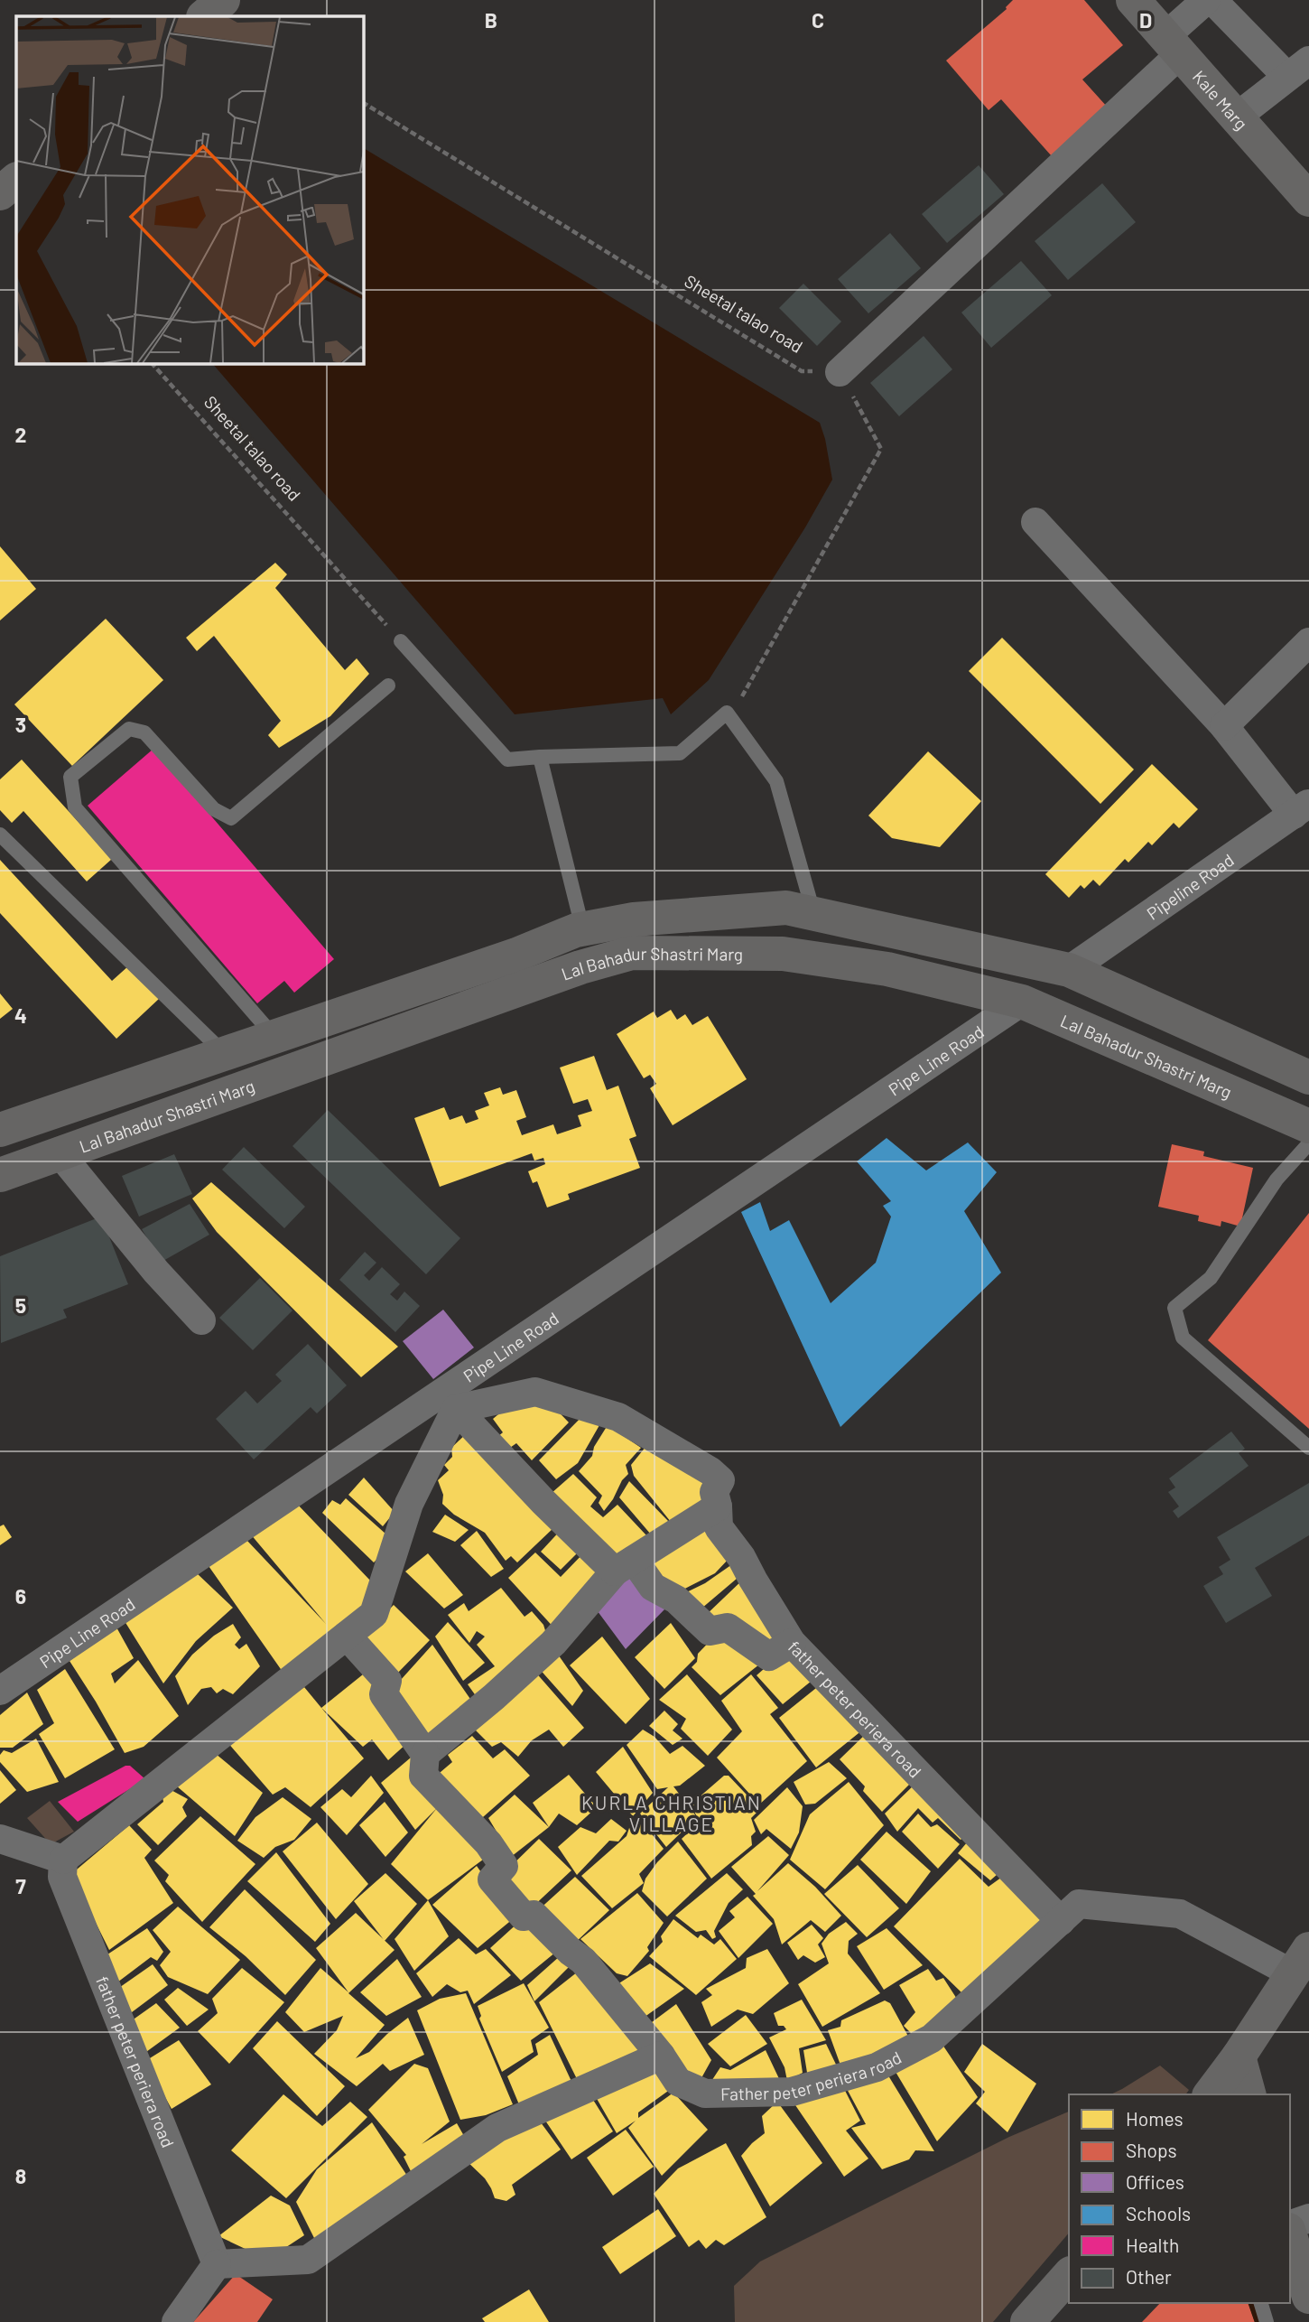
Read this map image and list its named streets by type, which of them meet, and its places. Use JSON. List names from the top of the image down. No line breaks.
{"streets":{"main road":["Lal Bahadur Shastri Marg"],"street":["Kale Marg","Pipeline Road","Pipe Line Road","father peter periera road","Father peter periera road"],"path":["Sheetal talao road"]},"crossings":[["Pipeline Road","Lal Bahadur Shastri Marg"],["Lal Bahadur Shastri Marg","Pipe Line Road"],["father peter periera road","Father peter periera road"]],"districts":["KURLA CHRISTIAN VILLAGE"],"legend":["Homes","Shops","Offices","Schools","Health","Other"],"grid":{"columns":["B","C","D"],"rows":["2","3","4","5","6","7","8"]}}
